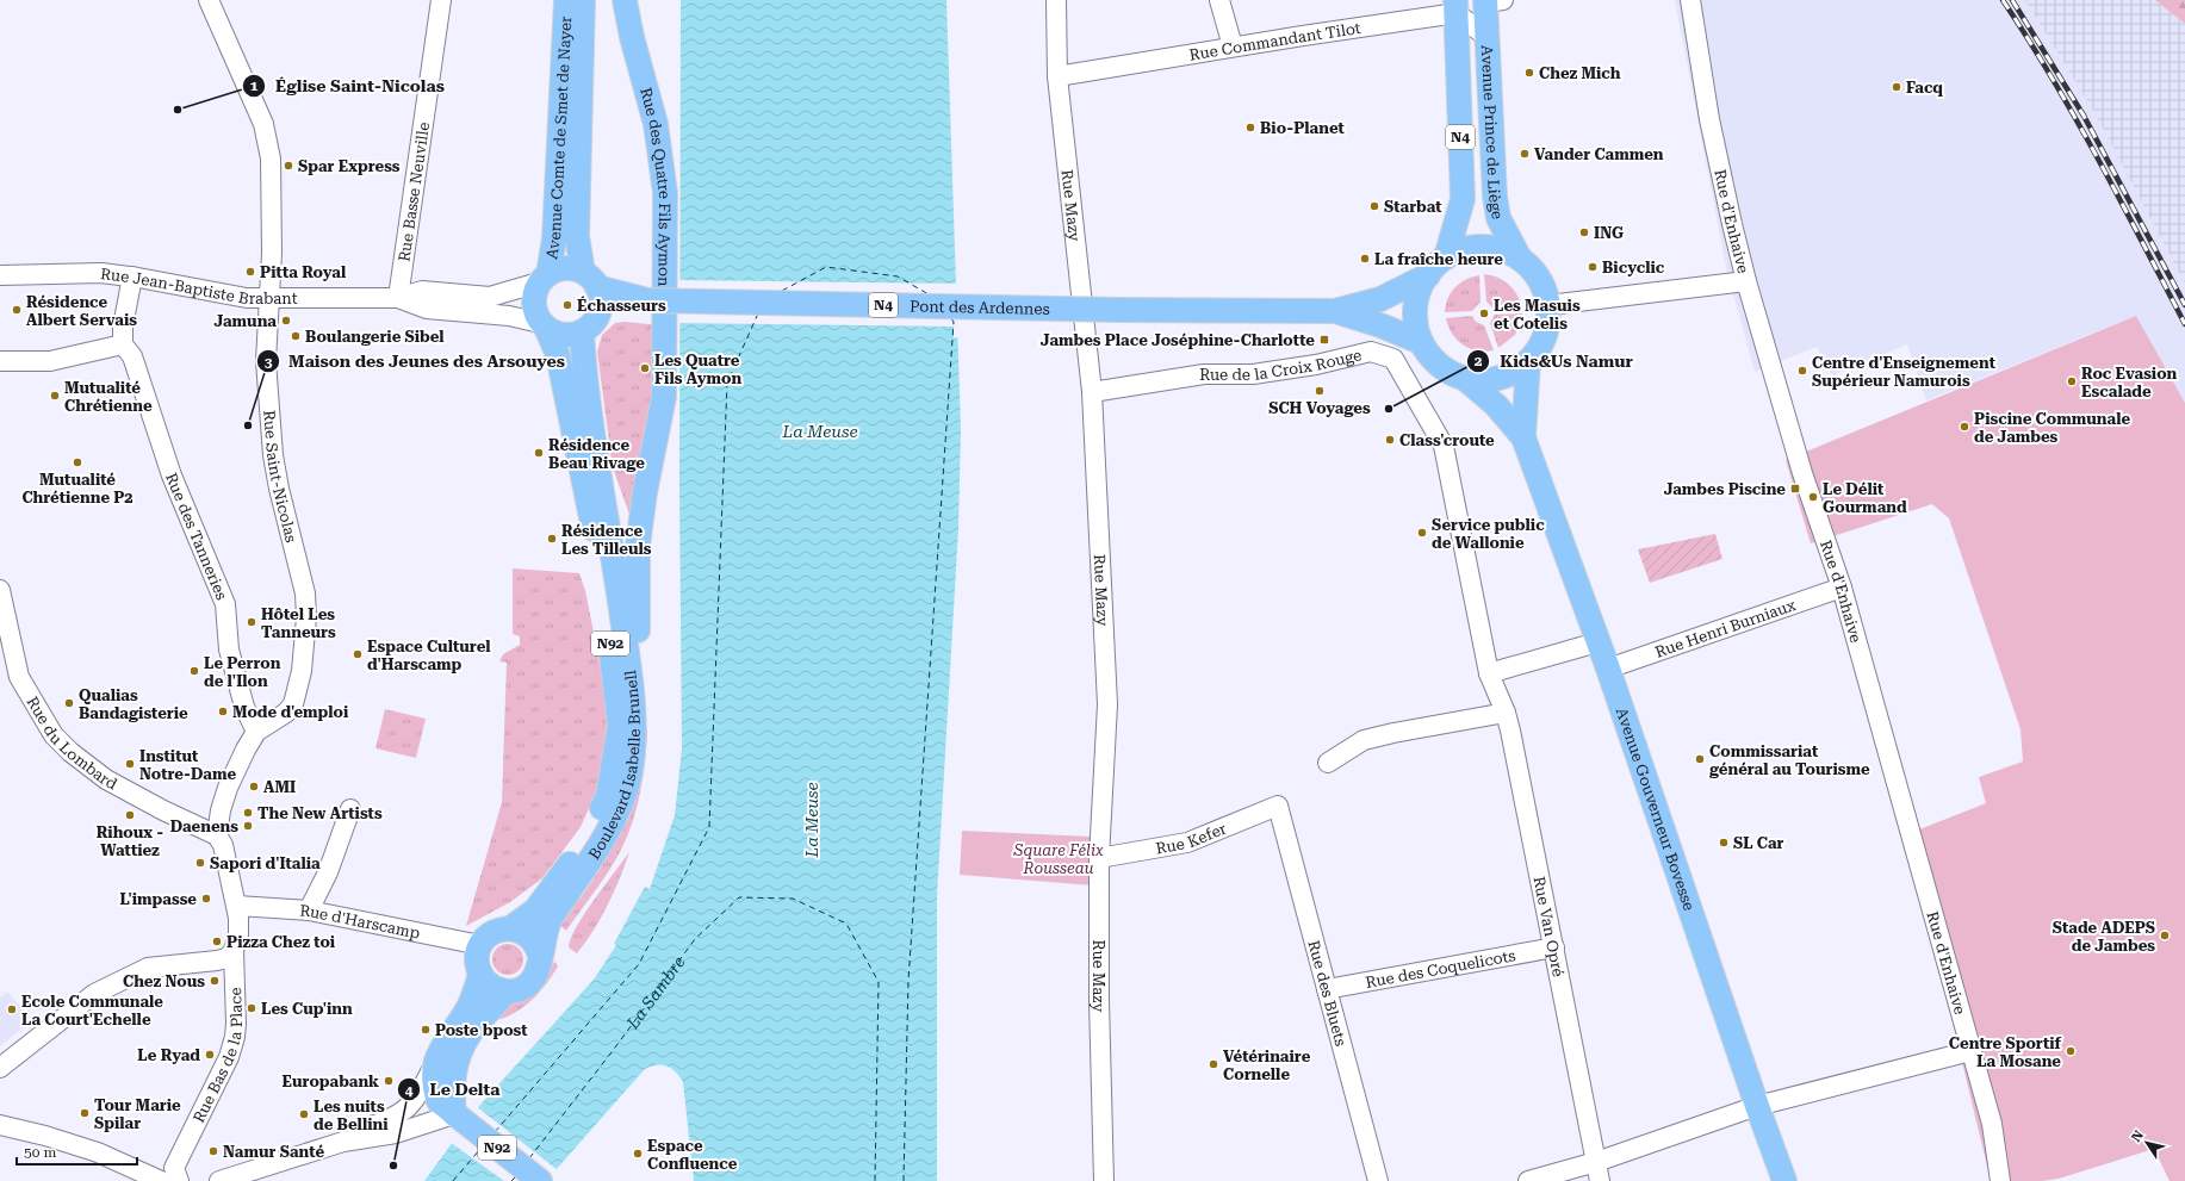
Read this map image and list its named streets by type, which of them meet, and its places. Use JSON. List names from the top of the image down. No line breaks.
{"streets":{"main road":["Avenue Prince de Liège","Avenue Comte de Smet de Nayer","N4","Rue des Quatre Fils Aymon","Pont des Ardennes","N92","Boulevard Isabelle Brunell","Avenue Gouverneur Bovesse"],"street":["Rue Commandant Tilot","Rue Basse Neuville","Rue Mazy","Rue d'Enhaive","Rue Jean-Baptiste Brabant","Rue de la Croix Rouge","Rue Saint-Nicolas","Rue des Tanneries","Rue Henri Burniaux","Rue du Lombard","Rue Kefer","Rue d'Harscamp","Rue Van Opré","Rue des Coquelicots","Rue des Bluets","Rue Bas de la Place"]},"crossings":[["Rue Commandant Tilot","Avenue Prince de Liège"],["Rue Commandant Tilot","Rue Mazy"],["Avenue Prince de Liège","N4"],["Avenue Prince de Liège","Avenue Gouverneur Bovesse"],["Avenue Comte de Smet de Nayer","N4"],["Avenue Comte de Smet de Nayer","Rue Jean-Baptiste Brabant"],["Avenue Comte de Smet de Nayer","Boulevard Isabelle Brunell"],["N4","Rue Jean-Baptiste Brabant"],["N4","Pont des Ardennes"],["N4","Boulevard Isabelle Brunell"],["N4","Avenue Gouverneur Bovesse"],["Rue des Quatre Fils Aymon","Boulevard Isabelle Brunell"],["Rue Basse Neuville","Rue Jean-Baptiste Brabant"],["Rue Mazy","Rue de la Croix Rouge"],["Rue Mazy","Rue Kefer"],["Rue d'Enhaive","Rue Henri Burniaux"],["Rue Jean-Baptiste Brabant","Rue Saint-Nicolas"],["Rue Jean-Baptiste Brabant","Boulevard Isabelle Brunell"],["Rue de la Croix Rouge","Rue Van Opré"],["Rue Saint-Nicolas","Rue des Tanneries"],["Rue Henri Burniaux","Avenue Gouverneur Bovesse"],["N92","Boulevard Isabelle Brunell"],["N92","Rue d'Harscamp"],["Rue du Lombard","Rue Bas de la Place"],["Boulevard Isabelle Brunell","Rue d'Harscamp"],["Rue Kefer","Rue des Bluets"],["Rue d'Harscamp","Rue Bas de la Place"],["Rue Van Opré","Rue des Coquelicots"],["Rue des Coquelicots","Rue des Bluets"]],"water":["La Meuse","La Sambre"],"parks":["Square Félix Rousseau"],"places":{"other":["Chez Mich","Facq","Église Saint-Nicolas","Bio-Planet","Vander Cammen","Spar Express","Starbat","ING","La fraîche heure","Bicyclic","Pitta Royal","Échasseurs","Résidence Albert Servais","Les Masuis et Cotelis","Jamuna","Boulangerie Sibel","Les Quatre Fils Aymon","Centre d'Enseignement Supérieur Namurois","Roc Evasion Escalade","SCH Voyages","Mutualité Chrétienne","Kids&Us Namur","Maison des Jeunes des Arsouyes","Piscine Communale de Jambes","Class'croute","Résidence Beau Rivage","Mutualité Chrétienne P2","Le Délit Gourmand","Service public de Wallonie","Résidence Les Tilleuls","Hôtel Les Tanneurs","Espace Culturel d'Harscamp","Le Perron de l'Ilon","Qualias Bandagisterie","Mode d'emploi","Commissariat général au Tourisme","Institut Notre-Dame","AMI","The New Artists","Rihoux - Wattiez","Daenens","SL Car","Sapori d'Italia","L'impasse","Stade ADEPS de Jambes","Pizza Chez toi","Chez Nous","Les Cup'inn","Ecole Communale La Court'Echelle","Poste bpost","Centre Sportif La Mosane","Le Ryad","Vétérinaire Cornelle","Europabank","Tour Marie Spilar","Les nuits de Bellini","Namur Santé","Espace Confluence","Le Delta"],"transit":["Jambes Place Joséphine-Charlotte","Jambes Piscine"]},"scale_bar":"50 m","north":"top left"}
